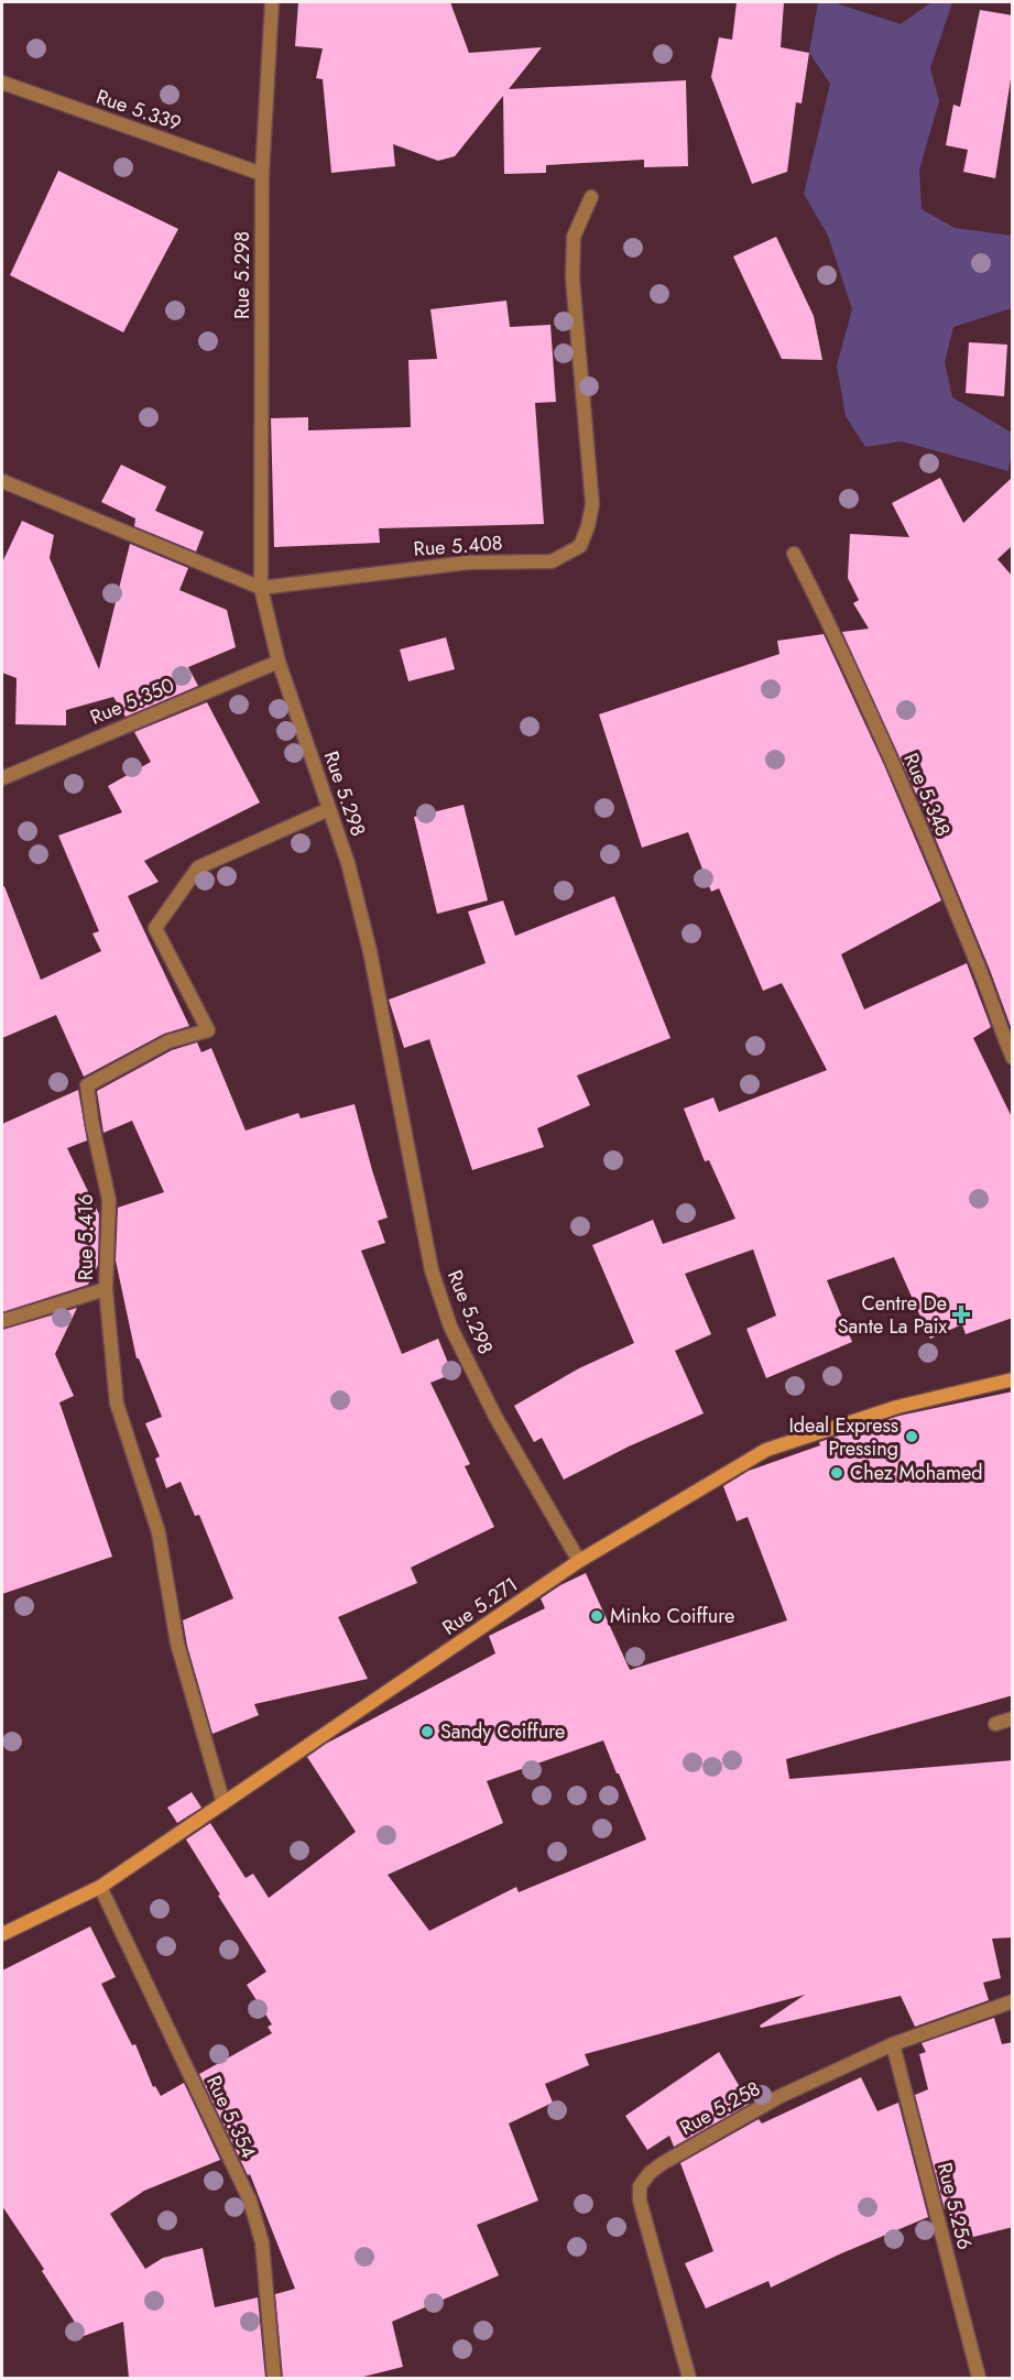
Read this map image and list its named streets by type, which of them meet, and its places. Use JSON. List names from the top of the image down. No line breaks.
{"streets":{"street":["Rue 5.339","Rue 5.298","Rue 5.408","Rue 5.350","Rue 5.348","Rue 5.416","Rue 5.271","Rue 5.258","Rue 5.354","Rue 5.256"]},"crossings":[["Rue 5.339","Rue 5.298"],["Rue 5.298","Rue 5.408"],["Rue 5.298","Rue 5.350"],["Rue 5.298","Rue 5.416"],["Rue 5.298","Rue 5.271"],["Rue 5.416","Rue 5.271"],["Rue 5.271","Rue 5.354"],["Rue 5.258","Rue 5.256"]],"places":{"health":["Centre De Sante La Paix"],"other":["Ideal Express Pressing","Chez Mohamed","Minko Coiffure","Sandy Coiffure"]}}
